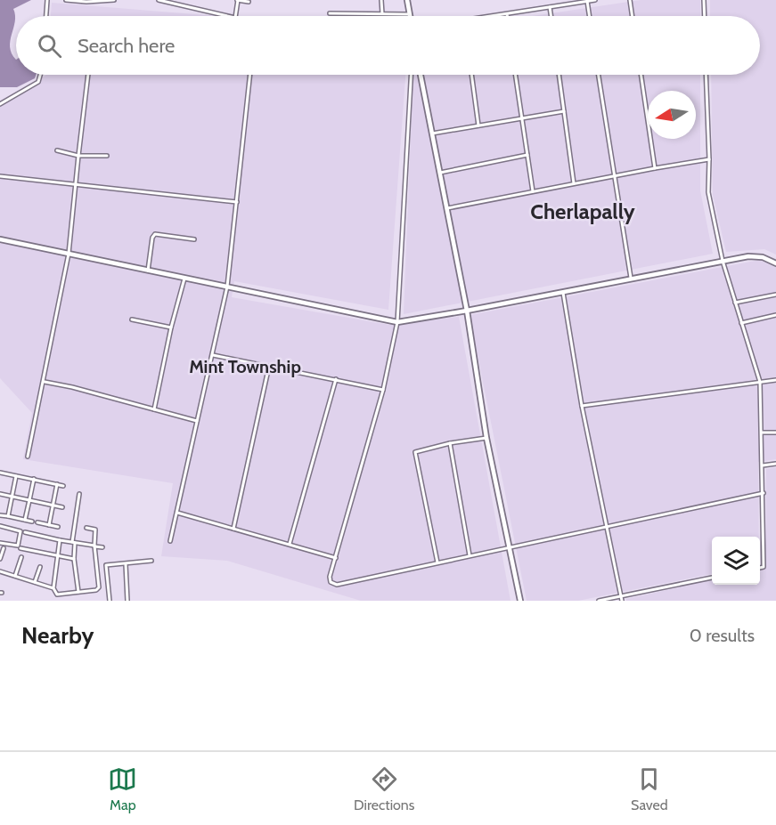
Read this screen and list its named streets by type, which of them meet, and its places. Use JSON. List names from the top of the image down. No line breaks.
{"districts":["Cherlapally","Mint Township"],"north":"left","page":{"search":"Search here","heading":["Nearby","0 results"],"nav":["Map","Directions","Saved"]}}
